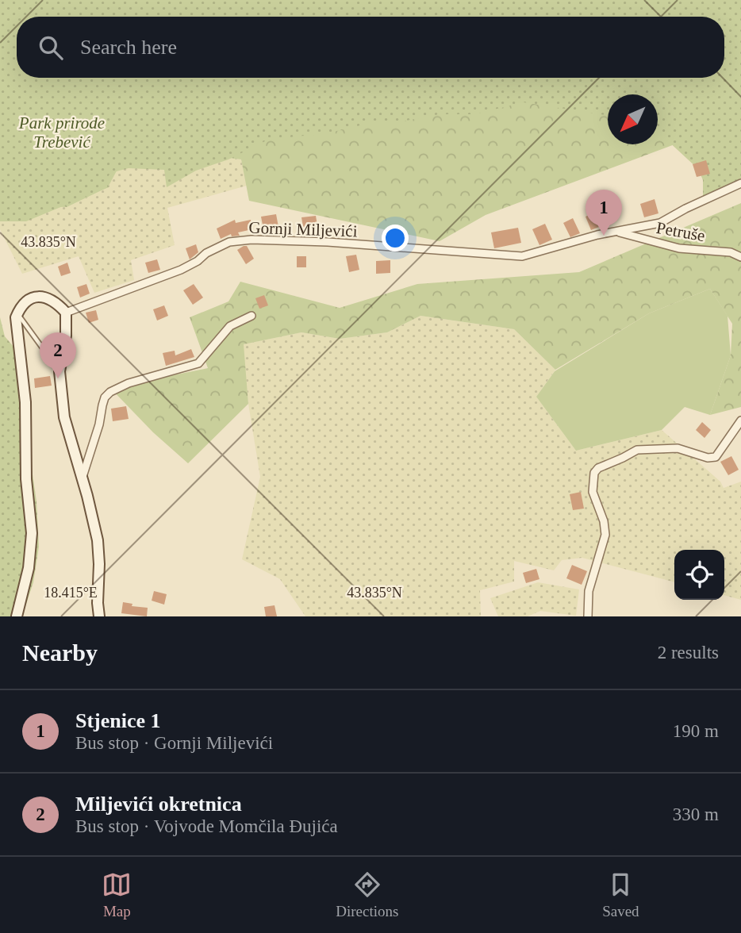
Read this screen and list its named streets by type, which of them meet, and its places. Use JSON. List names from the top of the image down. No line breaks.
{"streets":{"street":["Gornji Miljevići","Petruše"]},"crossings":[["Gornji Miljevići","Petruše"]],"parks":["Park prirode Trebević"],"north":"bottom left","page":{"search":"Search here","pins":["1","2"],"heading":["Nearby","2 results"],"list":[{"mark":"1","name":"Stjenice 1","note":"Bus stop · Gornji Miljevići","value":"190 m"},{"mark":"2","name":"Miljevići okretnica","note":"Bus stop · Vojvode Momčila Đujića","value":"330 m"}],"nav":["Map","Directions","Saved"]},"coordinates":["43.835°N","18.415°E"]}
